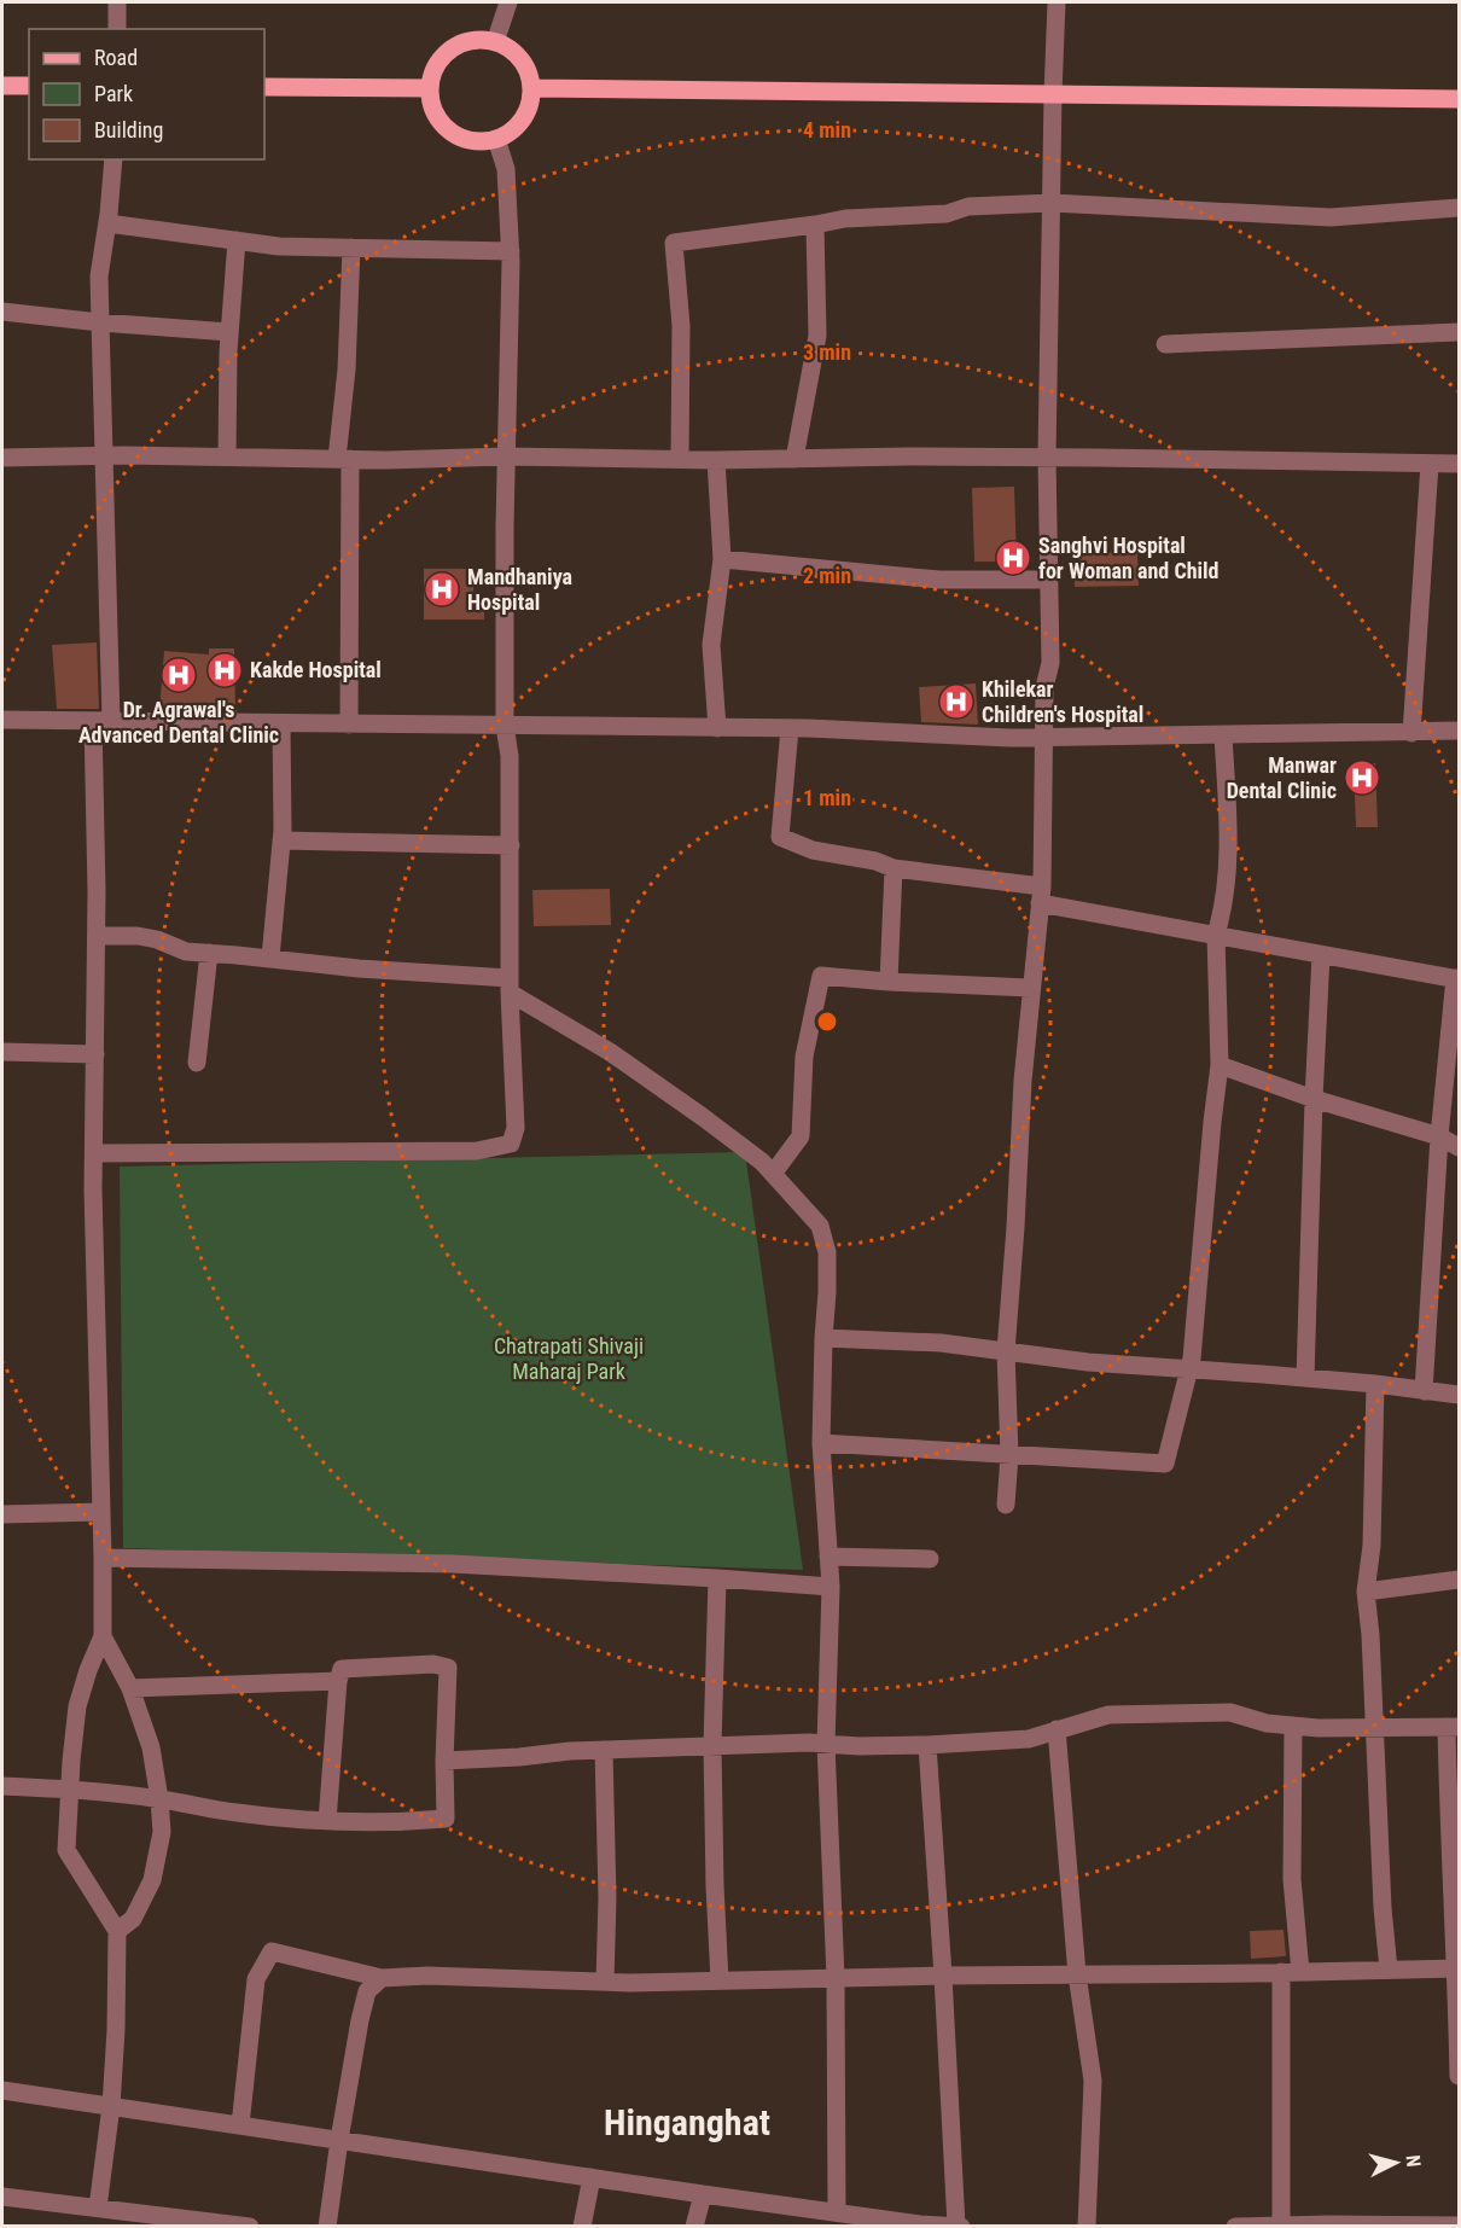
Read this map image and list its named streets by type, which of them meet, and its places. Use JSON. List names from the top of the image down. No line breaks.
{"districts":["Hinganghat"],"parks":["Chatrapati Shivaji Maharaj Park"],"places":{"hospital":["Sanghvi Hospital for Woman and Child","Mandhaniya Hospital","Kakde Hospital","Dr. Agrawal's Advanced Dental Clinic","Khilekar Children's Hospital","Manwar Dental Clinic"]},"legend":["Road","Park","Building"],"north":"right","rings":["4 min","3 min","2 min","1 min"]}
